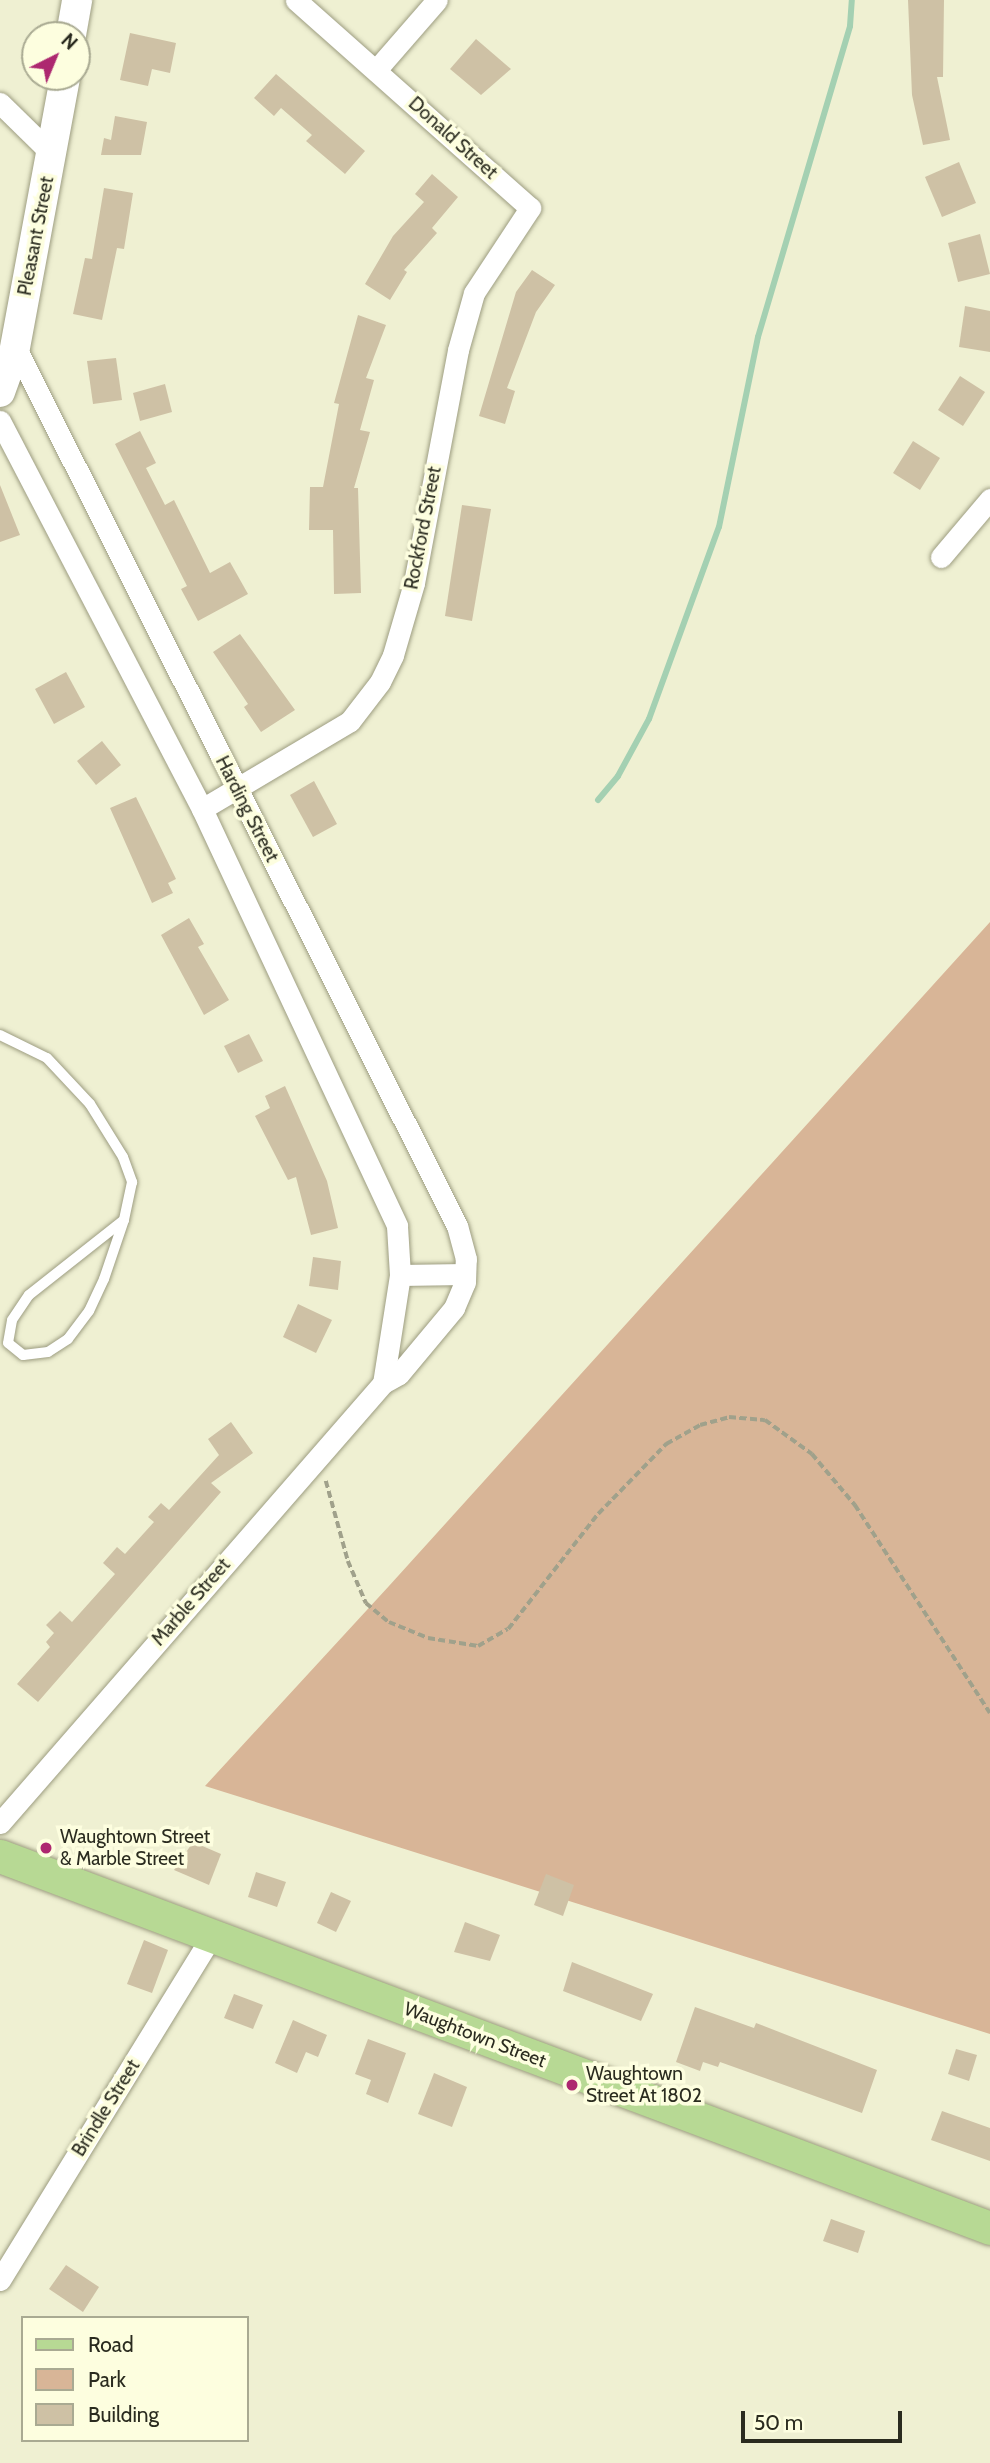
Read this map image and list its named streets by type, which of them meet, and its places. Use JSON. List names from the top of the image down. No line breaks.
{"streets":{"main road":["Waughtown Street"],"street":["Donald Street","Pleasant Street","Rockford Street","Harding Street","Marble Street","Brindle Street"]},"crossings":[["Donald Street","Rockford Street"],["Pleasant Street","Harding Street"],["Rockford Street","Harding Street"],["Harding Street","Marble Street"],["Waughtown Street","Brindle Street"]],"places":["Waughtown Street & Marble Street","Waughtown Street At 1802"],"legend":["Road","Park","Building"],"scale_bar":"50 m","north":"top right"}
